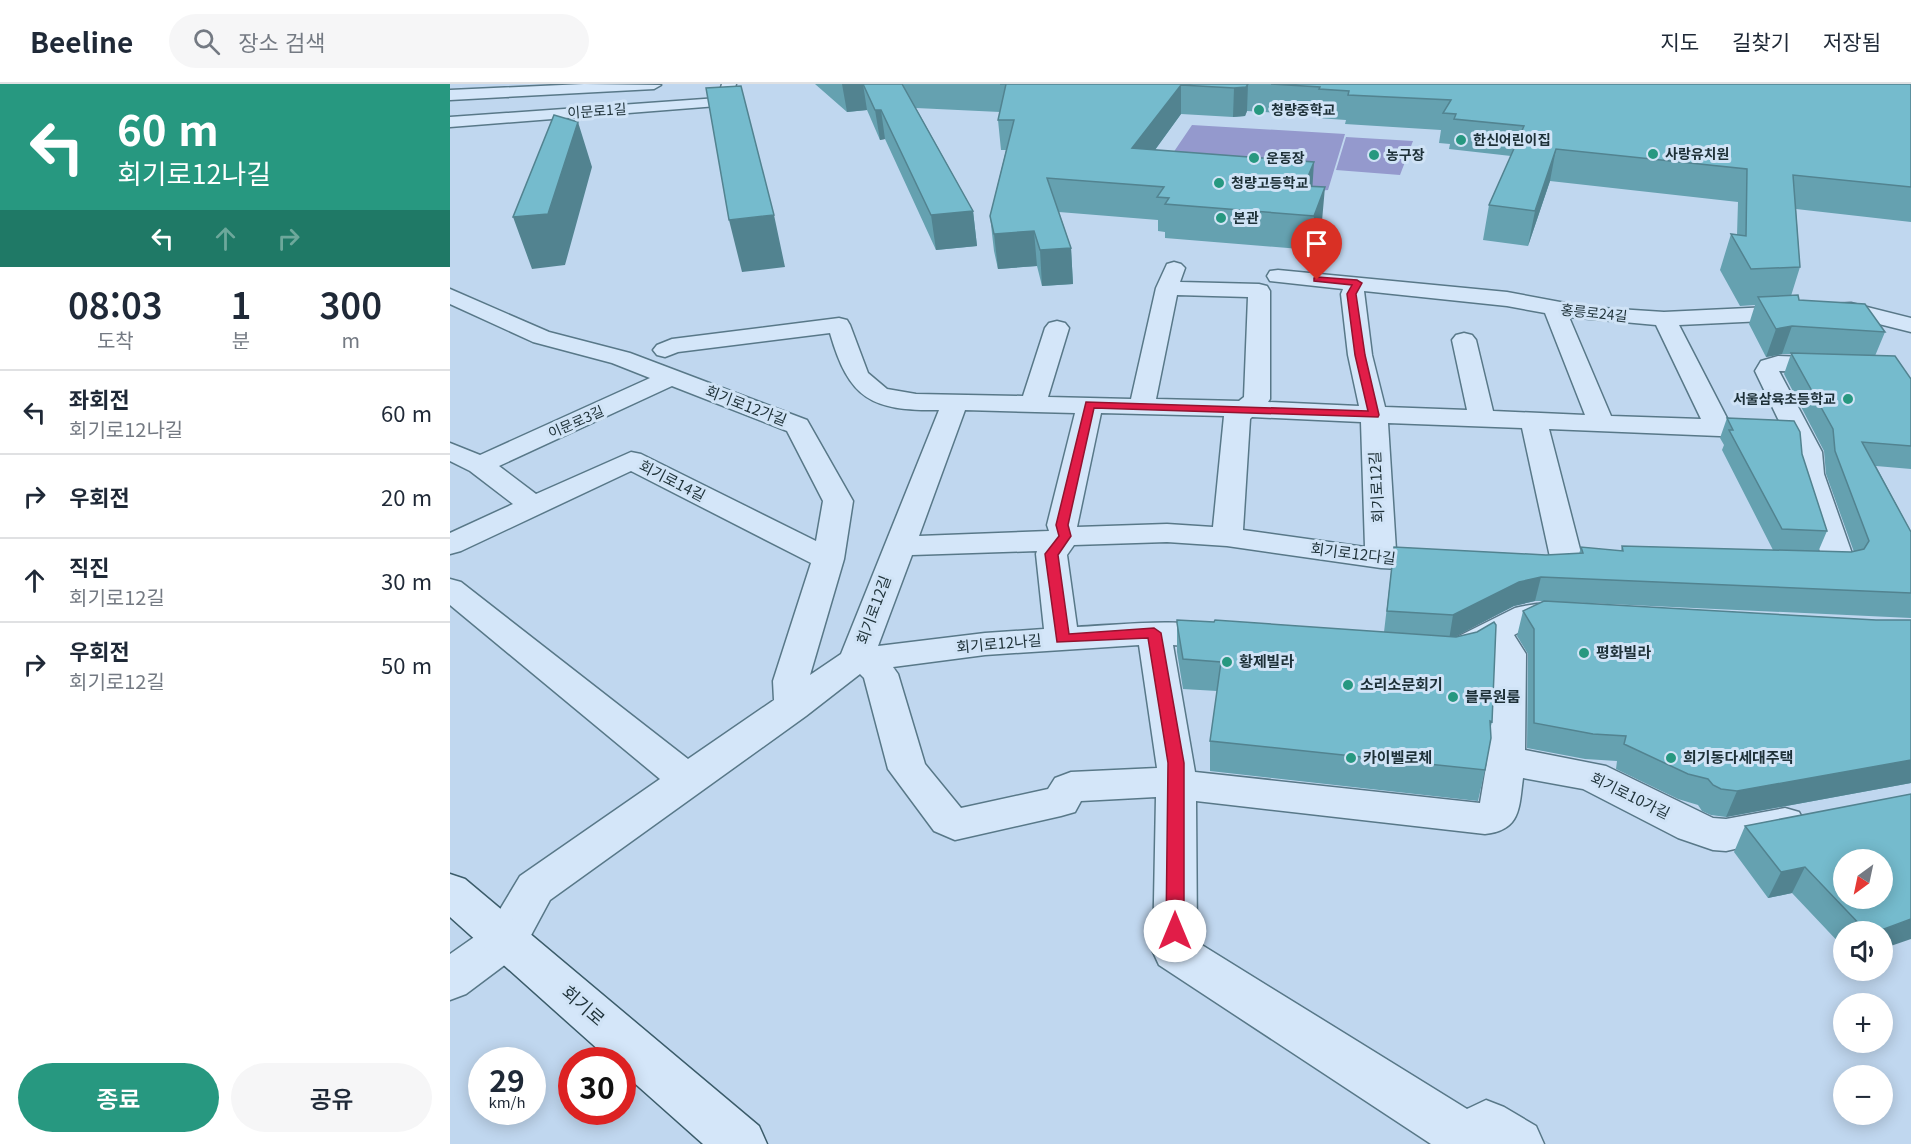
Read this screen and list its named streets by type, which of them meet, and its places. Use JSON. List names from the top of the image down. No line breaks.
{"streets":{"street":["이문로1길","홍릉로24길","회기로12가길","이문로3길","회기로14길","회기로12길","회기로12다길","회기로12나길","회기로10가길","회기로"]},"crossings":[["홍릉로24길","회기로12길"],["회기로12가길","이문로3길"],["회기로12가길","회기로14길"],["회기로12가길","회기로12길"],["회기로12길","회기로12다길"],["회기로12길","회기로12나길"],["회기로12길","회기로"]],"places":["청량중학교","한신어린이집","사랑유치원","농구장","운동장","청량고등학교","본관","서울삼육초등학교","평화빌라","황제빌라","소리소문회기","블루원룸","카이벨로체","희기동다세대주택"],"north":"bottom left","page":{"header":"Beeline","search":"장소 검색","nav":["지도","길찾기","저장됨"],"turn":["60 m","회기로12나길"],"eta":["08:03","도착","1","분","300","m"],"list":[{"name":"좌회전","note":"회기로12나길","value":"60 m"},{"name":"우회전","value":"20 m"},{"name":"직진","note":"회기로12길","value":"30 m"},{"name":"우회전","note":"회기로12길","value":"50 m"}],"map_buttons":["+","−"],"speed":"29 km/h","limit":"30","buttons":["종료","공유"]}}
